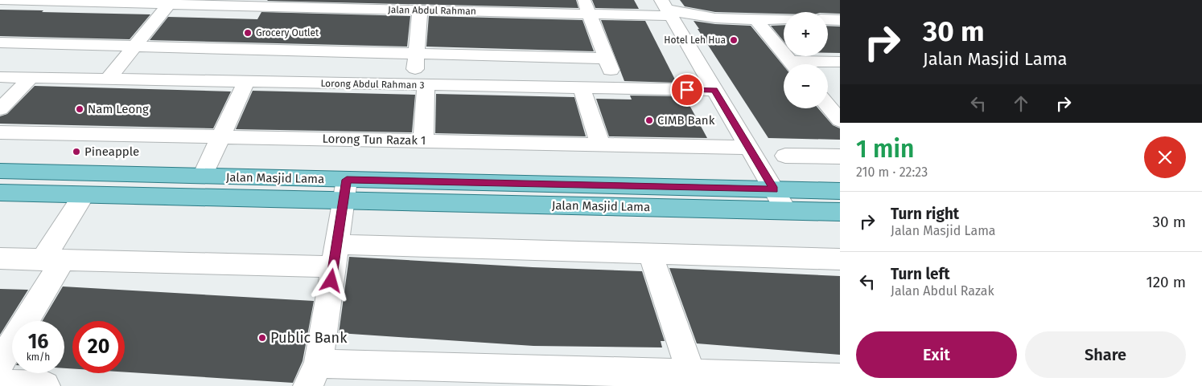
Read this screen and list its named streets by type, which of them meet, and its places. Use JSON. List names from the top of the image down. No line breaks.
{"streets":{"main road":["Jalan Masjid Lama"],"street":["Jalan Abdul Rahman","Lorong Abdul Rahman 3","Lorong Tun Razak 1"]},"places":["Grocery Outlet","Hotel Leh Hua","Nam Leong","CIMB Bank","Pineapple","Public Bank"],"page":{"turn":["30 m","Jalan Masjid Lama"],"map_buttons":["+","−"],"heading":["1 min","210 m · 22:23"],"list":[{"name":"Turn right","note":"Jalan Masjid Lama","value":"30 m"},{"name":"Turn left","note":"Jalan Abdul Razak","value":"120 m"}],"speed":"16 km/h","limit":"20","buttons":["Exit","Share"]}}
